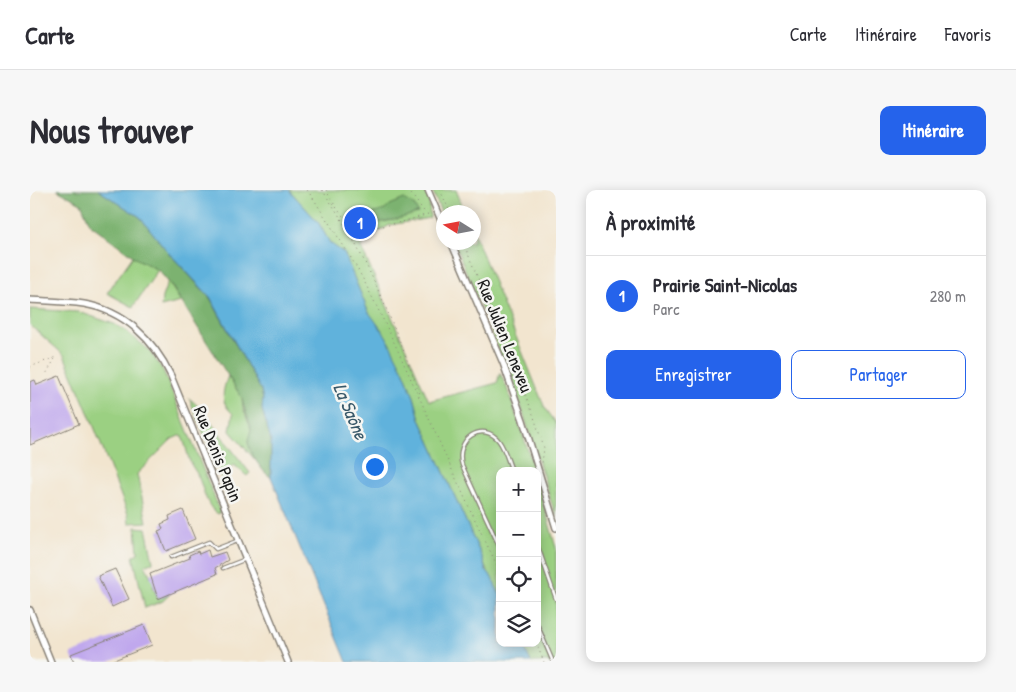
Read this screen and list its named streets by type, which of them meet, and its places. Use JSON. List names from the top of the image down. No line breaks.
{"streets":{"street":["Rue Julien Leneveu","Rue Denis Papin"]},"water":["La Saône"],"north":"left","page":{"header":"Carte","nav":["Carte","Itinéraire","Favoris"],"buttons":["Itinéraire",["Enregistrer","Partager"]],"title":"Nous trouver","heading":"À proximité","pins":"1","list":[{"mark":"1","name":"Prairie Saint-Nicolas","note":"Parc","value":"280 m"}],"map_buttons":["+","−"]}}
